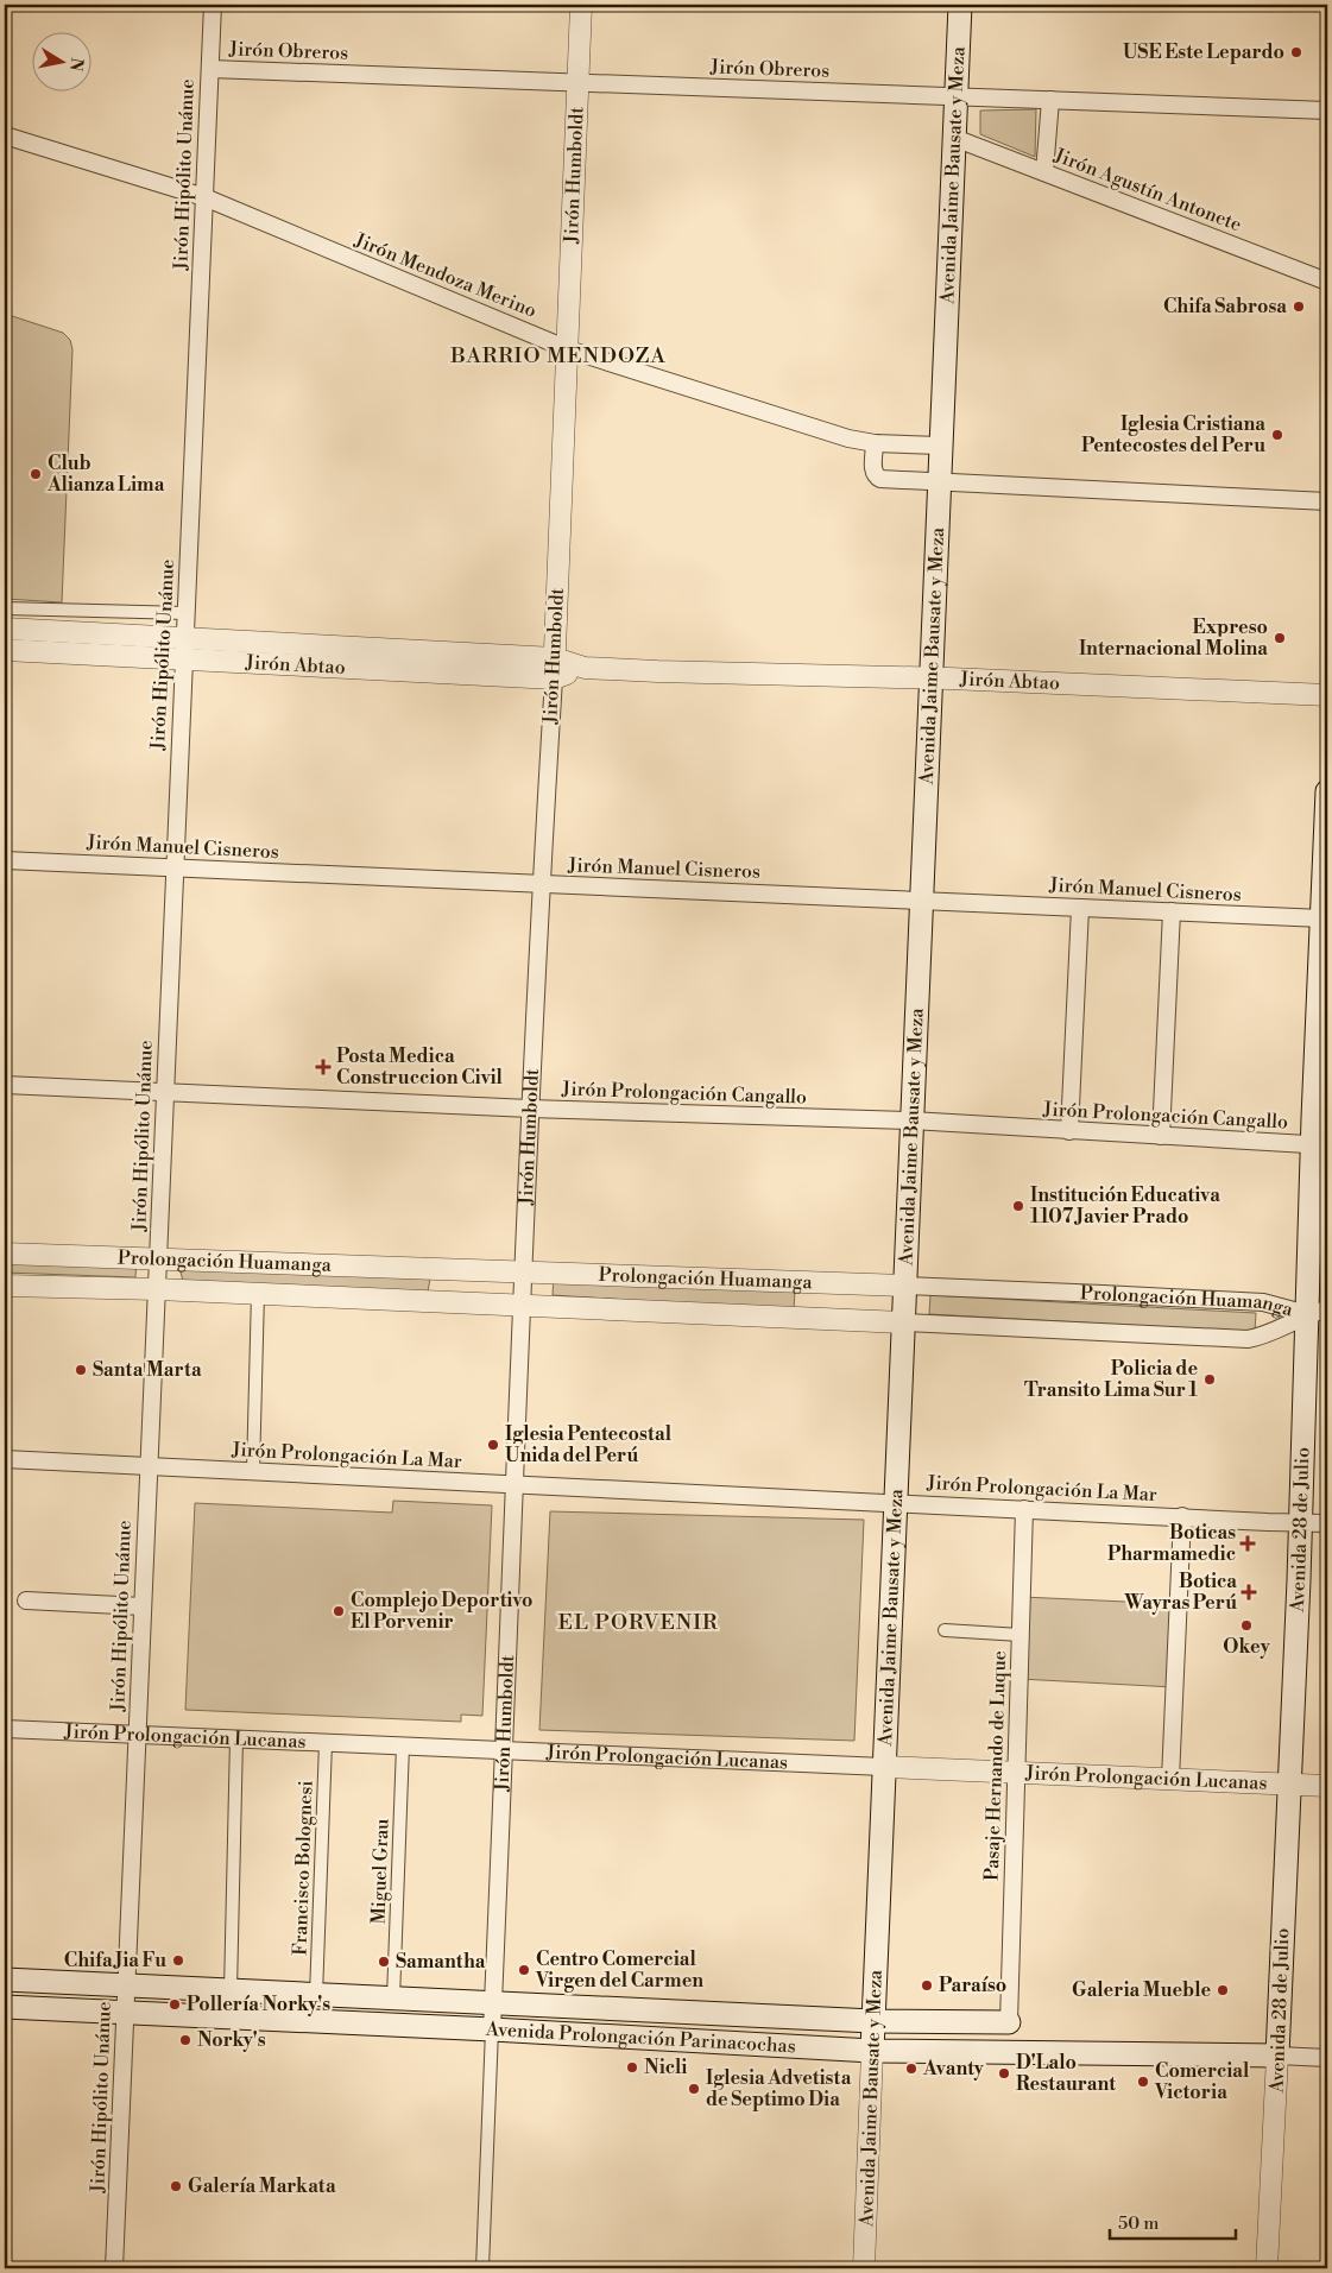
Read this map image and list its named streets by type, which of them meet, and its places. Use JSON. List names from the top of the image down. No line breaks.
{"streets":{"main road":["Avenida Jaime Bausate y Meza","Avenida 28 de Julio","Avenida Prolongación Parinacochas"],"street":["Jirón Obreros","Jirón Hipólito Unánue","Jirón Humboldt","Jirón Agustín Antonete","Jirón Mendoza Merino","Jirón Abtao","Jirón Manuel Cisneros","Jirón Prolongación Cangallo","Prolongación Huamanga","Jirón Prolongación La Mar","Jirón Prolongación Lucanas","Pasaje Hernando de Luque","Francisco Bolognesi","Miguel Grau"]},"crossings":[["Jirón Obreros","Jirón Hipólito Unánue"],["Jirón Obreros","Jirón Humboldt"],["Jirón Obreros","Avenida Jaime Bausate y Meza"],["Jirón Hipólito Unánue","Jirón Mendoza Merino"],["Jirón Hipólito Unánue","Jirón Abtao"],["Jirón Hipólito Unánue","Jirón Manuel Cisneros"],["Jirón Hipólito Unánue","Jirón Prolongación Cangallo"],["Jirón Hipólito Unánue","Prolongación Huamanga"],["Jirón Hipólito Unánue","Jirón Prolongación La Mar"],["Jirón Hipólito Unánue","Jirón Prolongación Lucanas"],["Jirón Hipólito Unánue","Avenida Prolongación Parinacochas"],["Jirón Humboldt","Jirón Mendoza Merino"],["Jirón Humboldt","Jirón Abtao"],["Jirón Humboldt","Jirón Manuel Cisneros"],["Jirón Humboldt","Jirón Prolongación Cangallo"],["Jirón Humboldt","Prolongación Huamanga"],["Jirón Humboldt","Jirón Prolongación La Mar"],["Jirón Humboldt","Jirón Prolongación Lucanas"],["Jirón Humboldt","Avenida Prolongación Parinacochas"],["Avenida Jaime Bausate y Meza","Jirón Agustín Antonete"],["Avenida Jaime Bausate y Meza","Jirón Mendoza Merino"],["Avenida Jaime Bausate y Meza","Jirón Abtao"],["Avenida Jaime Bausate y Meza","Jirón Manuel Cisneros"],["Avenida Jaime Bausate y Meza","Jirón Prolongación Cangallo"],["Avenida Jaime Bausate y Meza","Prolongación Huamanga"],["Avenida Jaime Bausate y Meza","Jirón Prolongación La Mar"],["Avenida Jaime Bausate y Meza","Jirón Prolongación Lucanas"],["Avenida Jaime Bausate y Meza","Avenida Prolongación Parinacochas"],["Jirón Manuel Cisneros","Avenida 28 de Julio"],["Jirón Prolongación Cangallo","Avenida 28 de Julio"],["Prolongación Huamanga","Avenida 28 de Julio"],["Jirón Prolongación La Mar","Avenida 28 de Julio"],["Jirón Prolongación La Mar","Pasaje Hernando de Luque"],["Avenida 28 de Julio","Jirón Prolongación Lucanas"],["Avenida 28 de Julio","Avenida Prolongación Parinacochas"],["Jirón Prolongación Lucanas","Pasaje Hernando de Luque"],["Jirón Prolongación Lucanas","Francisco Bolognesi"],["Jirón Prolongación Lucanas","Miguel Grau"],["Pasaje Hernando de Luque","Avenida Prolongación Parinacochas"],["Francisco Bolognesi","Avenida Prolongación Parinacochas"],["Miguel Grau","Avenida Prolongación Parinacochas"]],"districts":["BARRIO MENDOZA","EL PORVENIR"],"places":{"other":["USE Este Lepardo","Chifa Sabrosa","Iglesia Cristiana Pentecostes del Peru","Club Alianza Lima","Expreso Internacional Molina","Institución Educativa 1107 Javier Prado","Santa Marta","Policia de Transito Lima Sur 1","Iglesia Pentecostal Unida del Perú","Complejo Deportivo El Porvenir","Okey","Chifa Jia Fu","Samantha","Centro Comercial Virgen del Carmen","Paraíso","Galeria Mueble","Pollería Norky's","Norky's","Nicli","Avanty","D'Lalo Restaurant","Comercial Victoria","Iglesia Advetista de Septimo Dia","Galería Markata"],"health":["Posta Medica Construccion Civil","Boticas Pharmamedic","Botica Wayras Perú"]},"scale_bar":"50 m","north":"right"}
